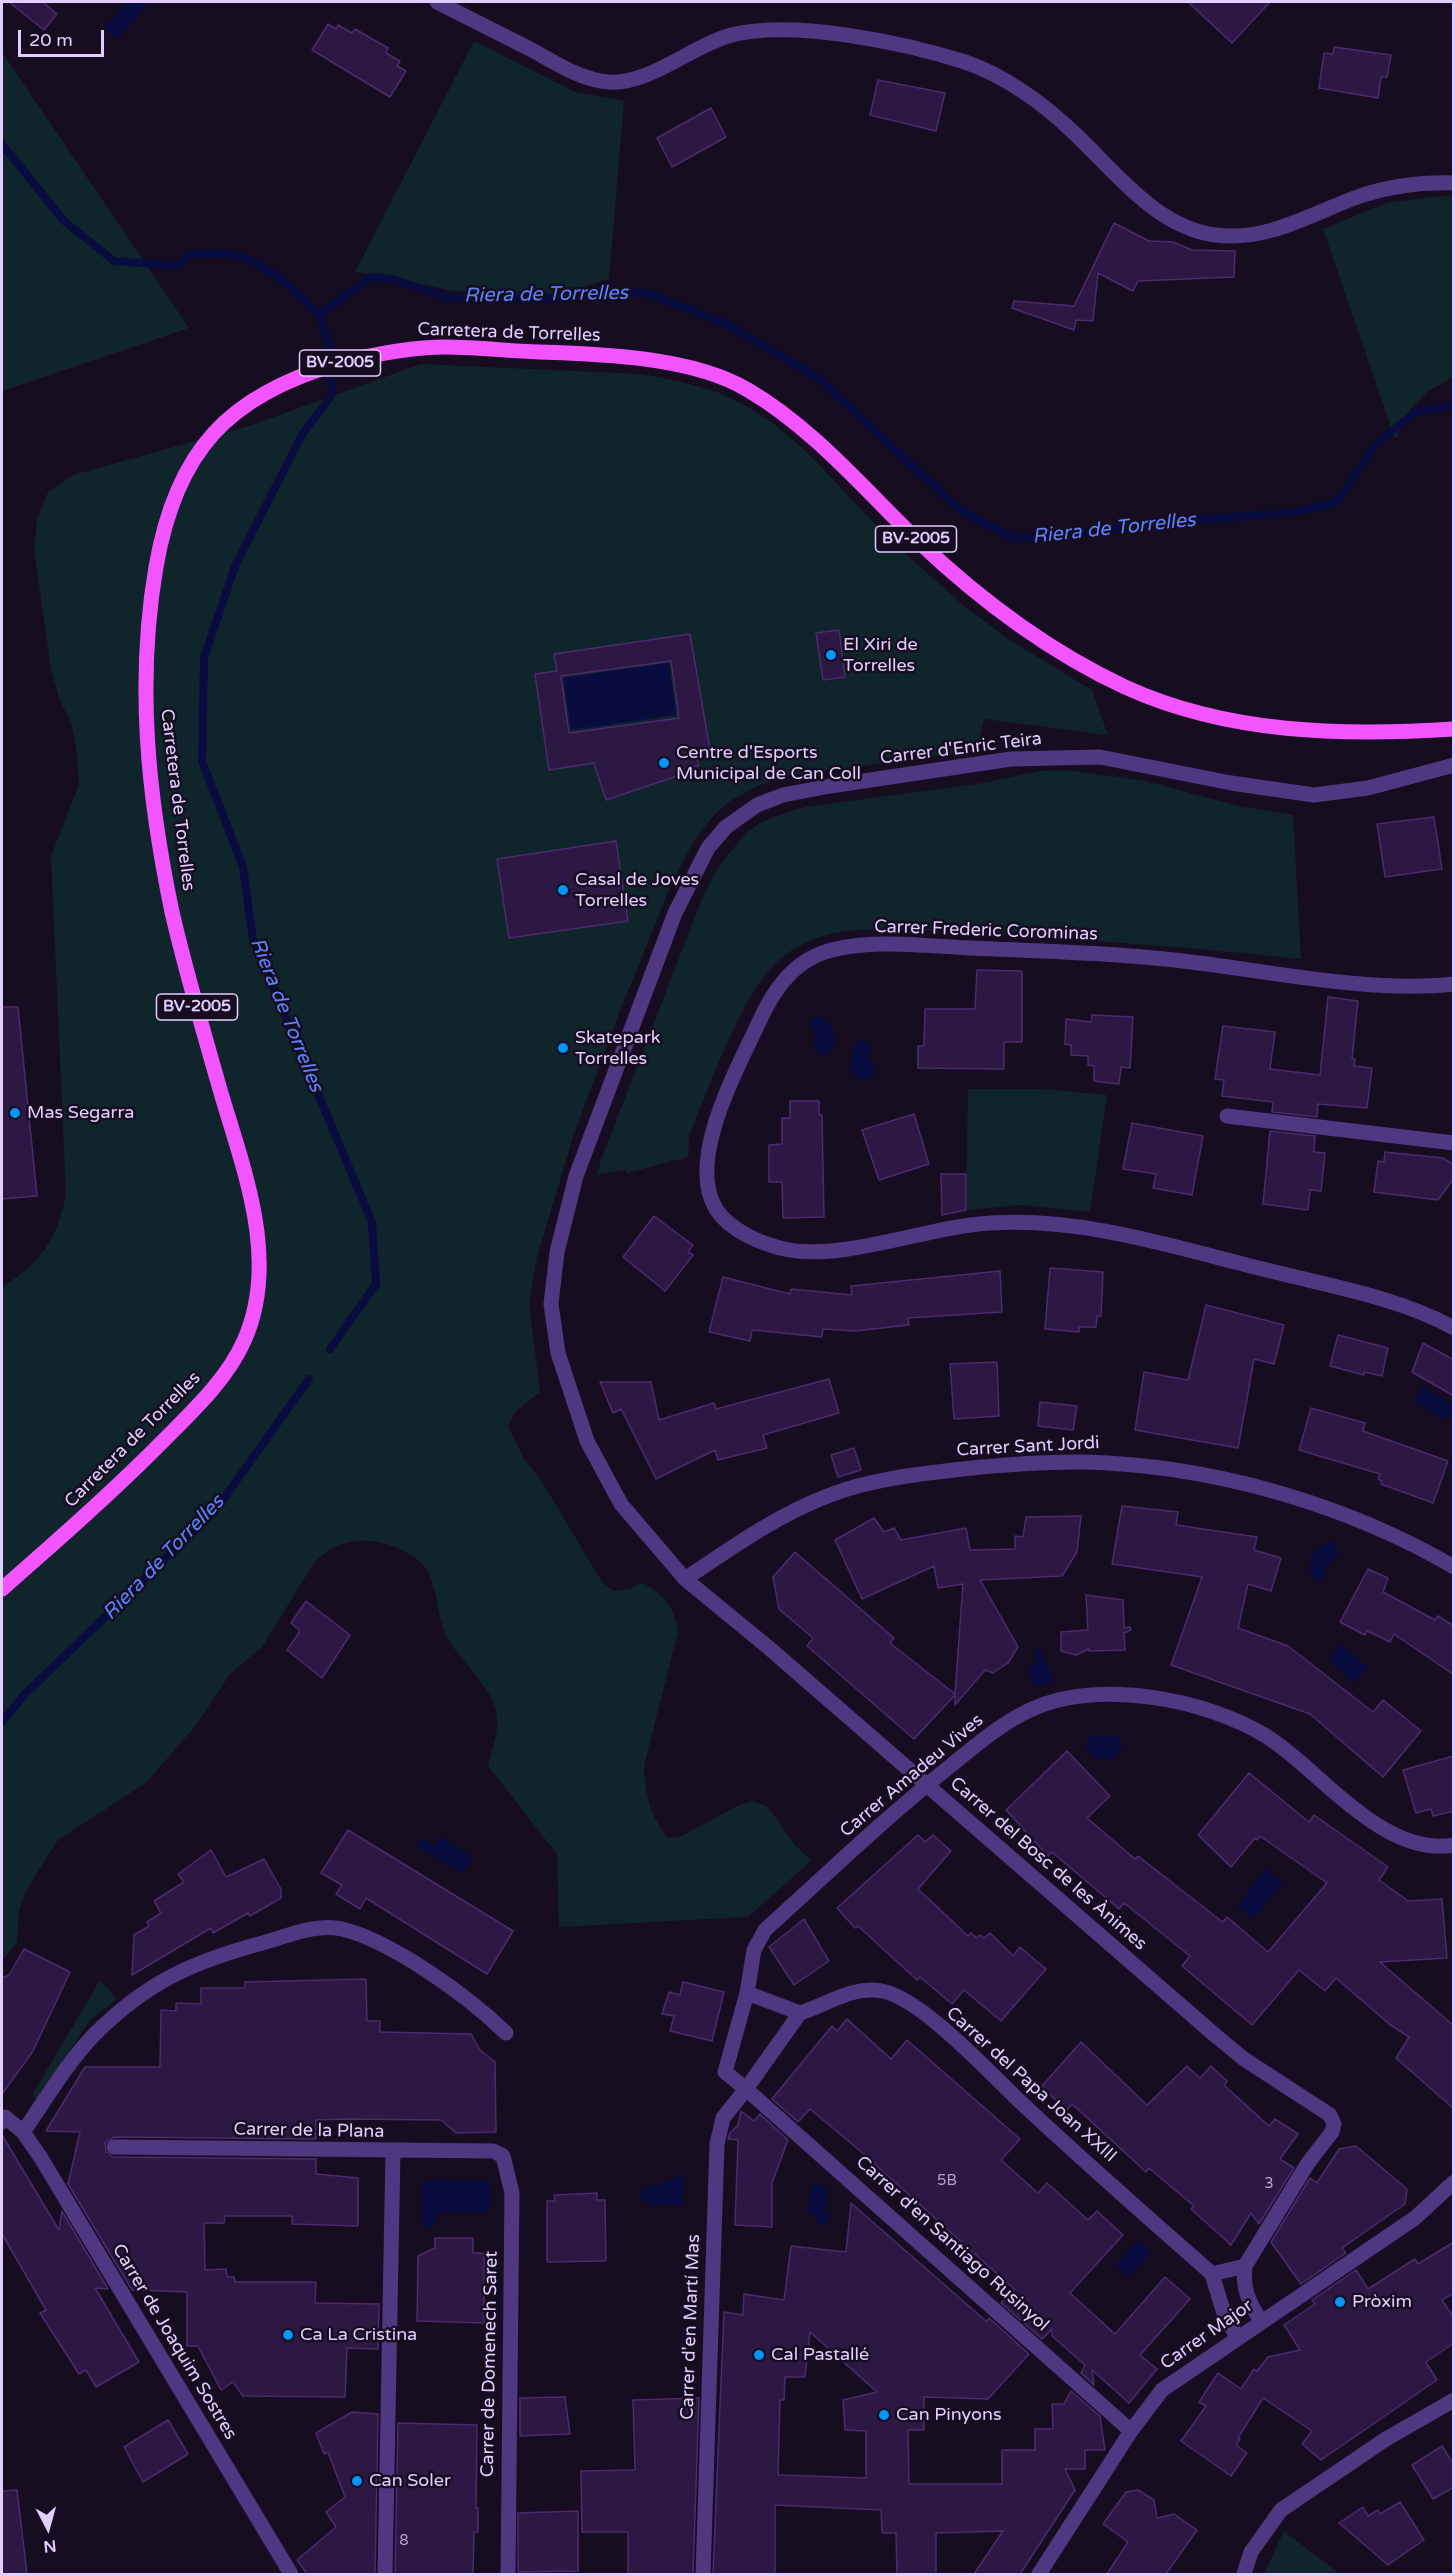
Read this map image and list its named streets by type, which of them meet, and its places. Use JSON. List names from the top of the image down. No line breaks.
{"streets":{"main road":["Carretera de Torrelles","BV-2005"],"street":["Carrer d'Enric Teira","Carrer Frederic Corominas","Carrer Sant Jordi","Carrer Amadeu Vives","Carrer del Bosc de les Ànimes","Carrer del Papa Joan XXIII","Carrer de la Plana","Carrer d'en Santiago Rusinyol","Carrer d'en Martí Mas","Carrer Major","Carrer de Joaquim Sostres","Carrer de Domenech Saret"]},"crossings":[["Carrer d'Enric Teira","Carrer Sant Jordi"],["Carrer d'Enric Teira","Carrer del Bosc de les Ànimes"],["Carrer Sant Jordi","Carrer del Bosc de les Ànimes"],["Carrer Amadeu Vives","Carrer del Bosc de les Ànimes"],["Carrer Amadeu Vives","Carrer d'en Santiago Rusinyol"],["Carrer Amadeu Vives","Carrer d'en Martí Mas"],["Carrer del Papa Joan XXIII","Carrer d'en Martí Mas"],["Carrer de la Plana","Carrer de Domenech Saret"],["Carrer d'en Santiago Rusinyol","Carrer d'en Martí Mas"],["Carrer d'en Santiago Rusinyol","Carrer Major"]],"water":["Riera de Torrelles"],"places":["El Xiri de Torrelles","Centre d'Esports Municipal de Can Coll","Casal de Joves Torrelles","Skatepark Torrelles","Mas Segarra","Pròxim","Ca La Cristina","Cal Pastallé","Can Pinyons","Can Soler"],"house_numbers":["5B","3","8"],"scale_bar":"20 m","north":"bottom"}
